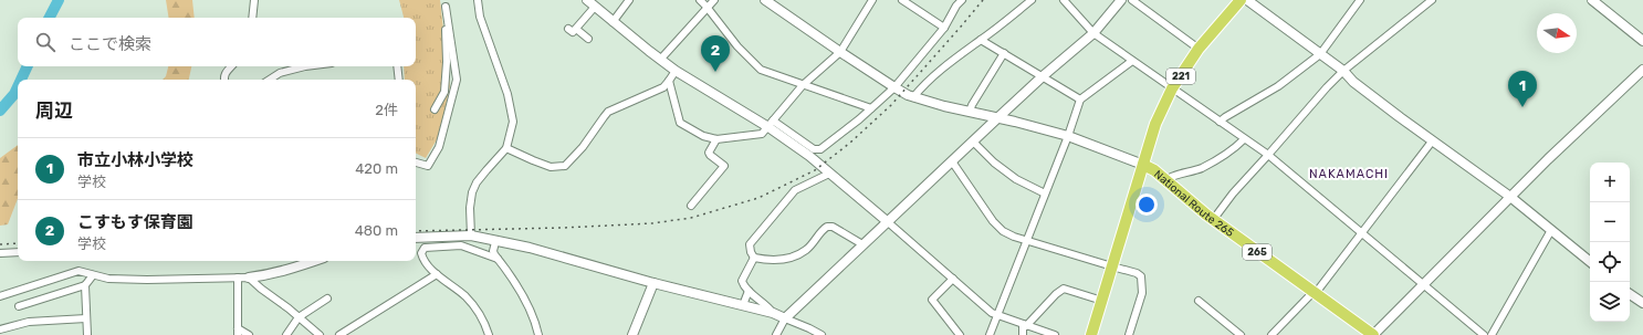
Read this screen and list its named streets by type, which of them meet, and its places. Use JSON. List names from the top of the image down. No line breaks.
{"streets":{"highway":["221","National Route 265","265"]},"crossings":[["221","National Route 265"]],"districts":["NAKAMACHI"],"north":"right","page":{"search":"ここで検索","pins":["2","1"],"heading":["周辺","2件"],"list":[{"mark":"1","name":"市立小林小学校","note":"学校","value":"420 m"},{"mark":"2","name":"こすもす保育園","note":"学校","value":"480 m"}],"map_buttons":["+","−"]}}
